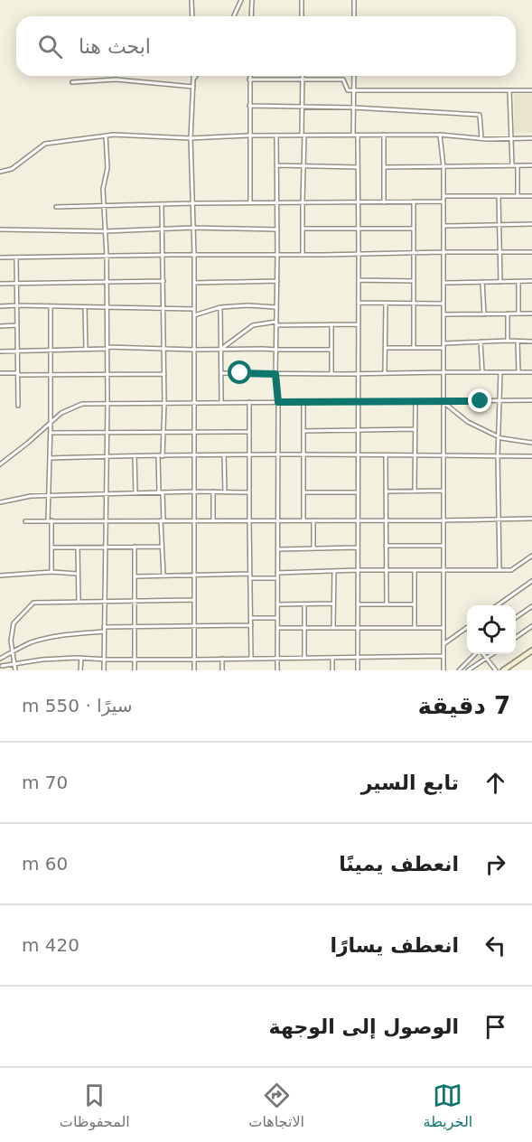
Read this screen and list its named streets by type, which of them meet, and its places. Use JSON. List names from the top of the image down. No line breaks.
{"page":{"search":"ابحث هنا","heading":["7 دقيقة","سيرًا · 550 m"],"list":[["تابع السير","70 m"],["انعطف يمينًا","60 m"],["انعطف يسارًا","420 m"],"الوصول إلى الوجهة"],"nav":["الخريطة","الاتجاهات","المحفوظات"]}}
